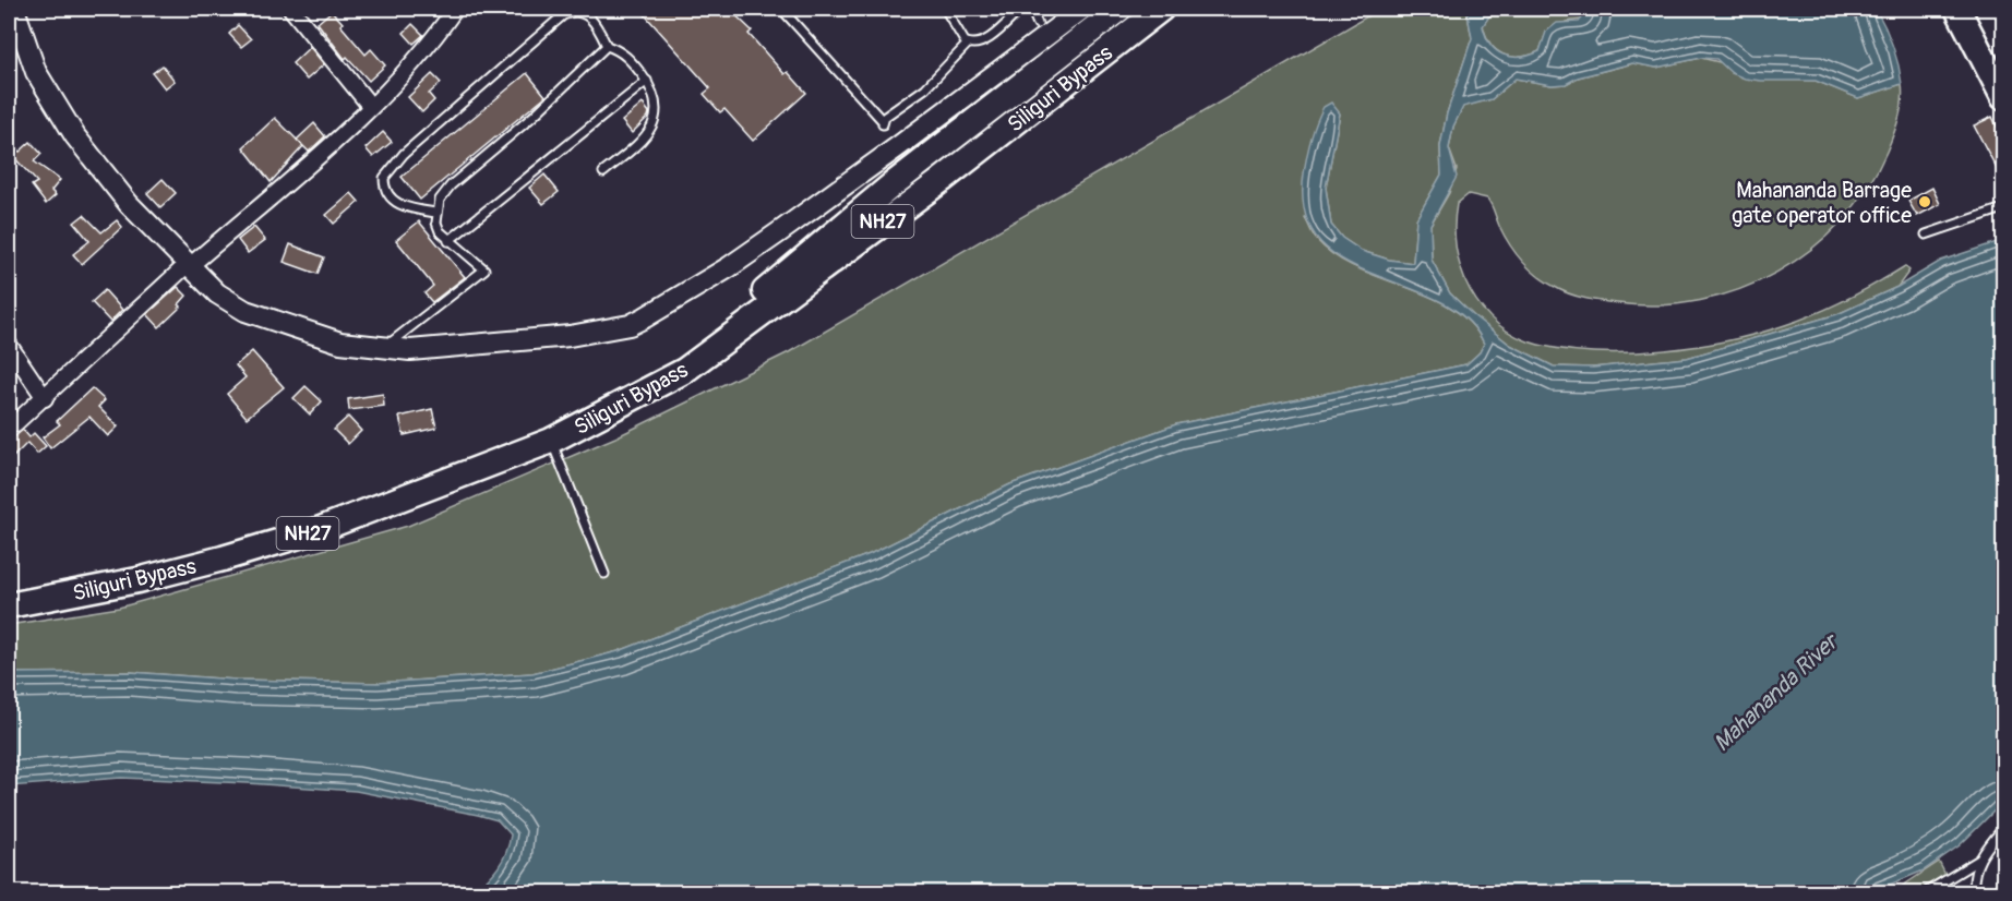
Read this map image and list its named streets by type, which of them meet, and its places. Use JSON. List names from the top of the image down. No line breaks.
{"streets":{"highway":["Siliguri Bypass","NH27"]},"crossings":[["Siliguri Bypass","NH27"]],"water":["Mahananda River"],"places":["Mahananda Barrage gate operator office"]}
